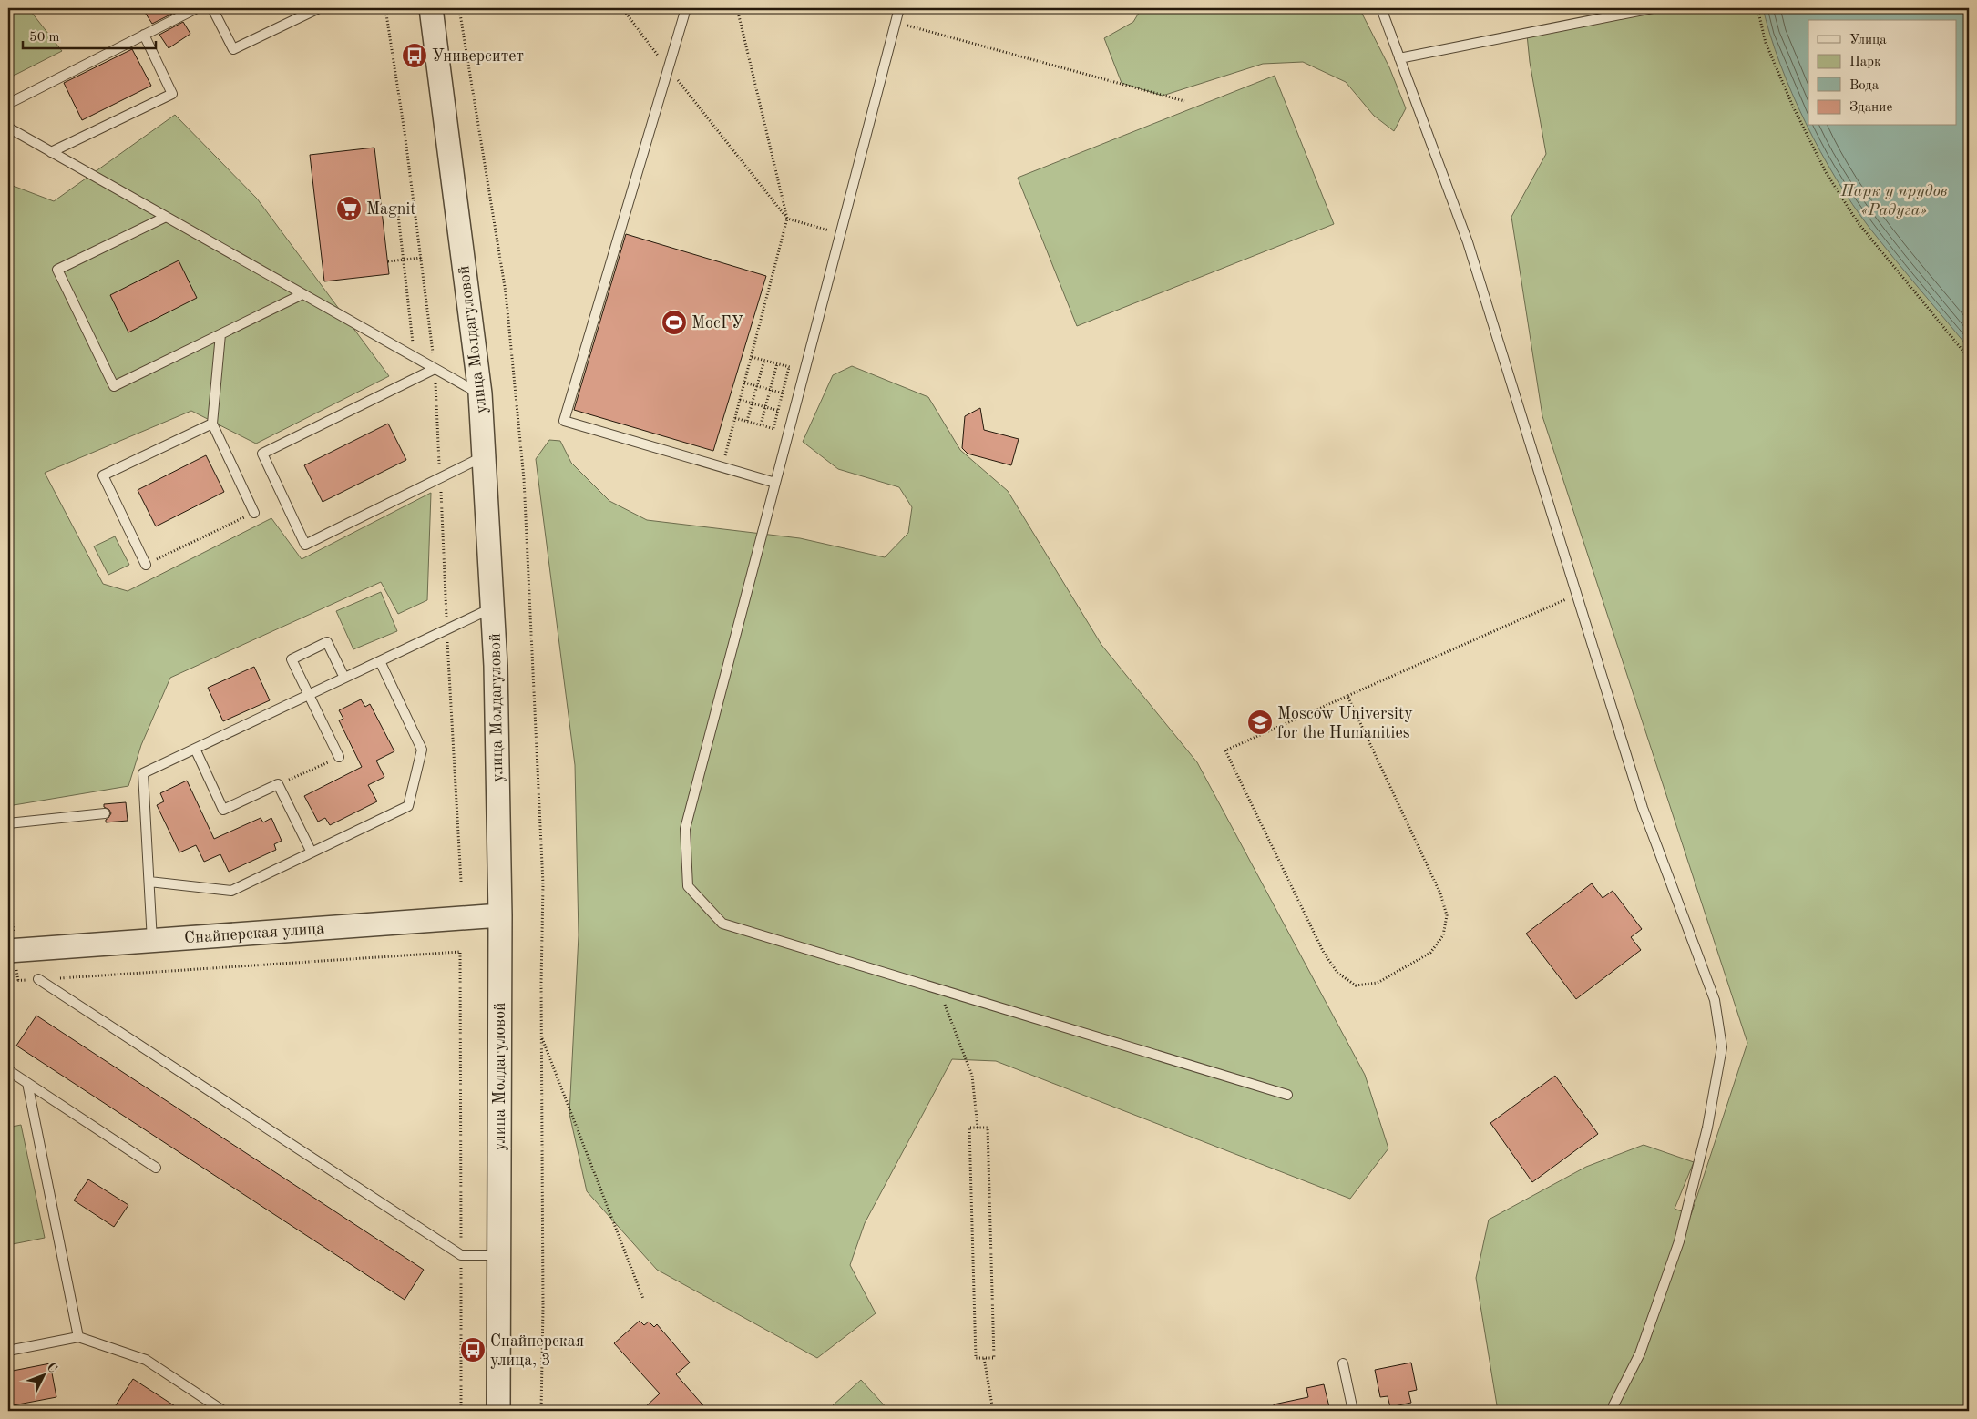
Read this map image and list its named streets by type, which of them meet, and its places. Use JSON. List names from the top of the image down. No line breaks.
{"streets":{"street":["улица Молдагуловой","Снайперская улица"]},"crossings":[["улица Молдагуловой","Снайперская улица"]],"parks":["Парк у прудов «Радуга»"],"places":{"bus stop":["Университет","Снайперская улица, 3"],"supermarket":["Magnit"],"sports":["МосГУ"],"school or university":["Moscow University for the Humanities"]},"legend":["Улица","Парк","Вода","Здание"],"scale_bar":"50 m","north":"top right"}
